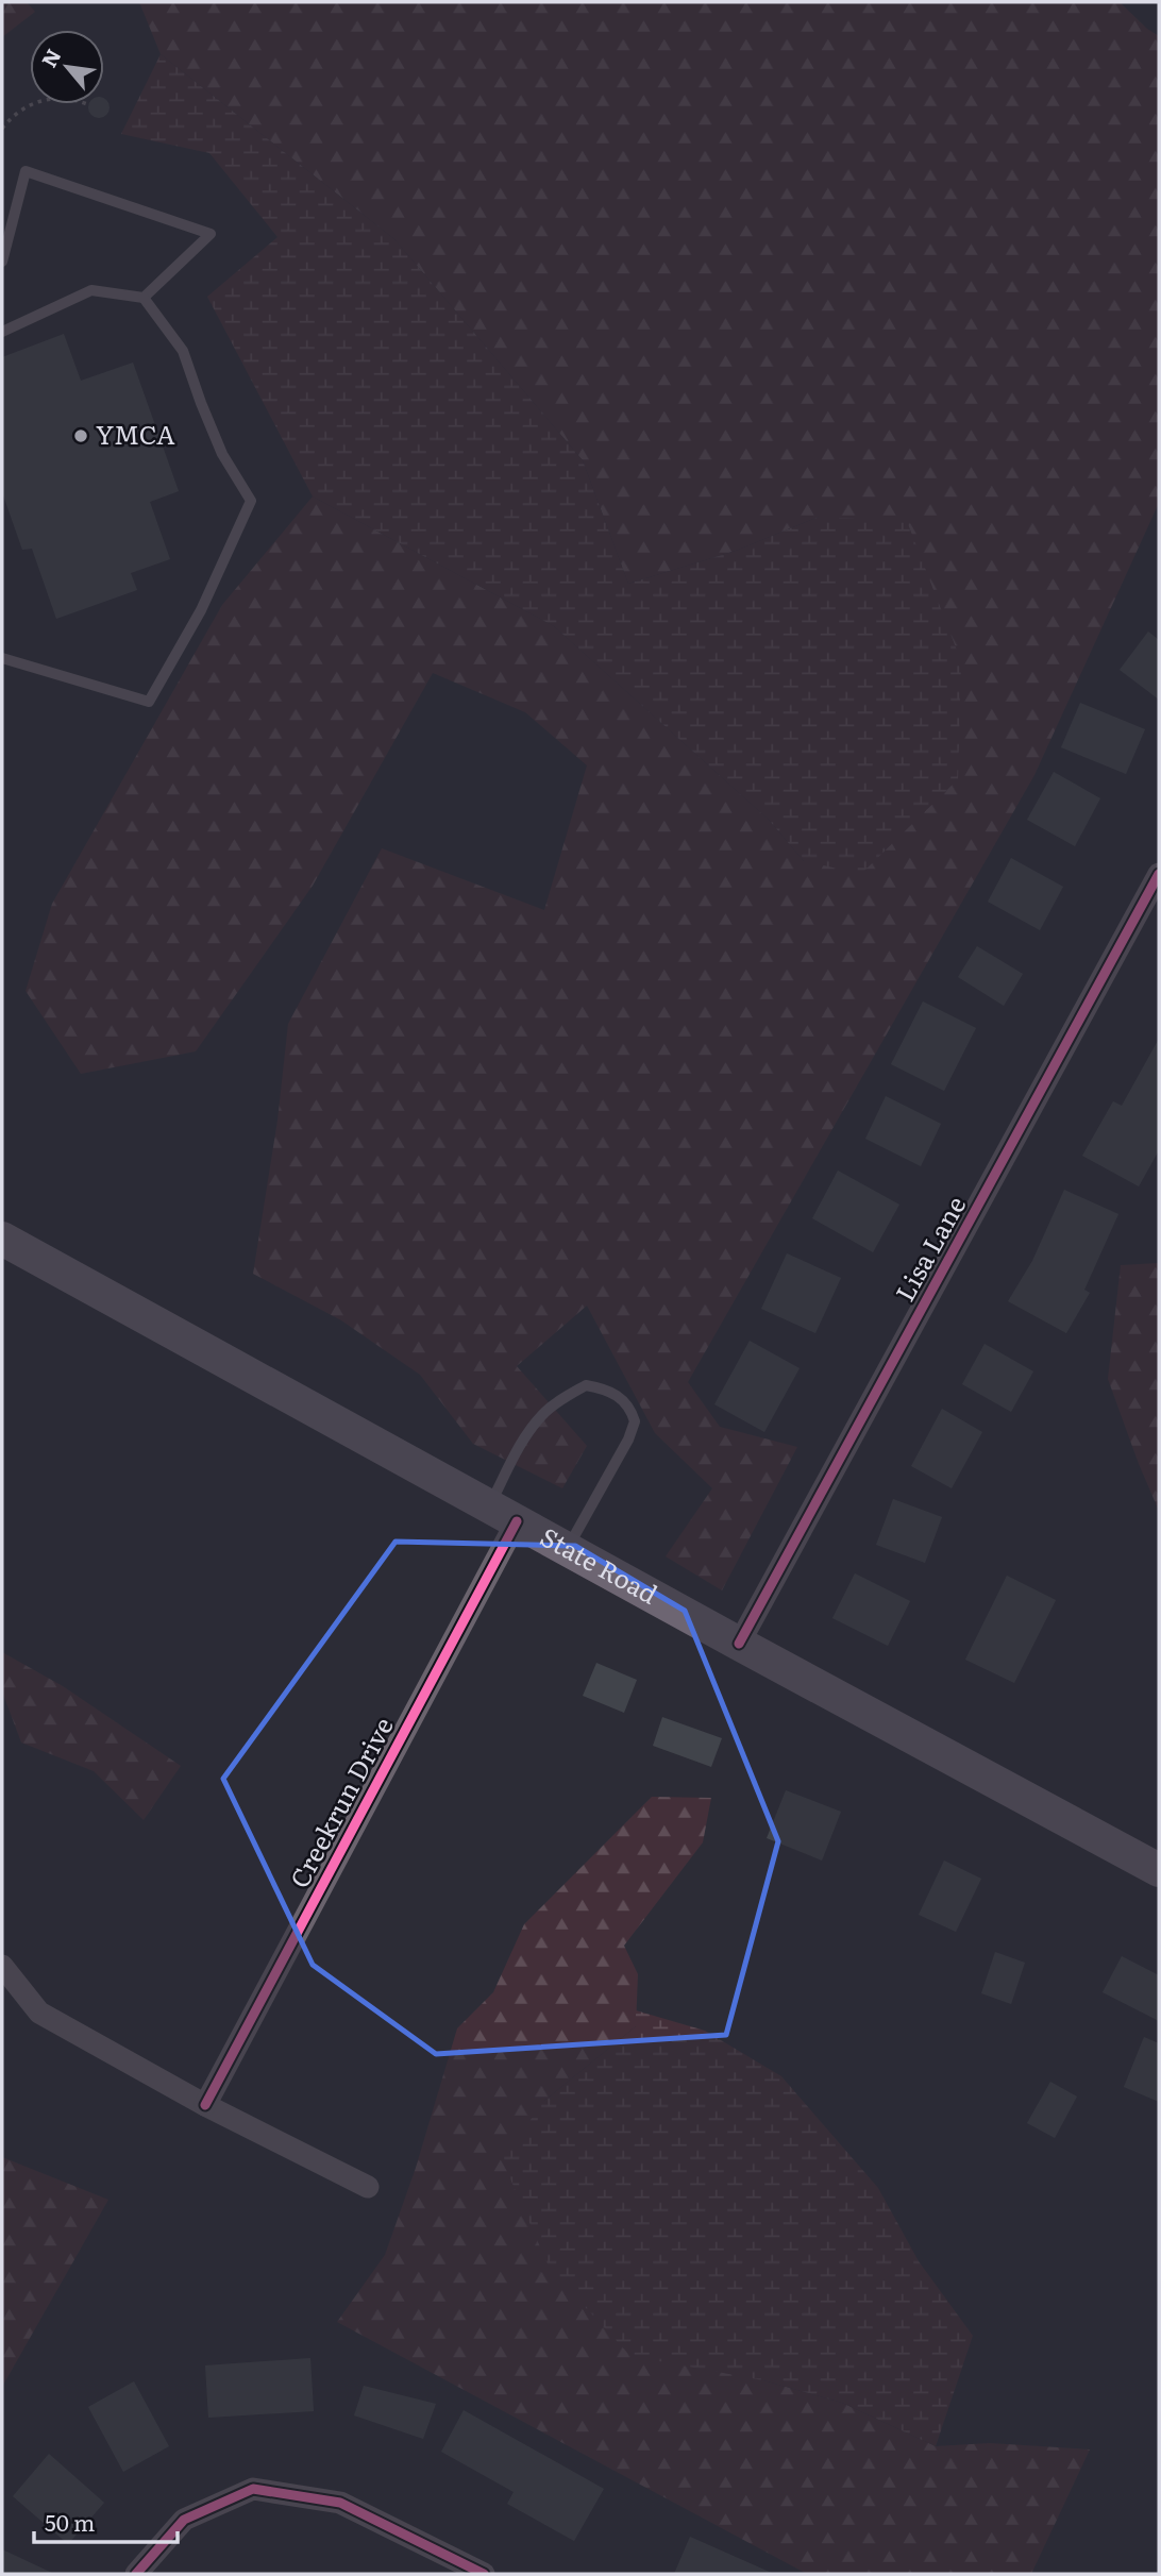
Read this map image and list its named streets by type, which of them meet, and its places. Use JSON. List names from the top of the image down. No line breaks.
{"streets":{"main road":["State Road"],"street":["Lisa Lane","Creekrun Drive"]},"crossings":[["Lisa Lane","State Road"],["State Road","Creekrun Drive"]],"places":["YMCA"],"scale_bar":"50 m","north":"top left"}
